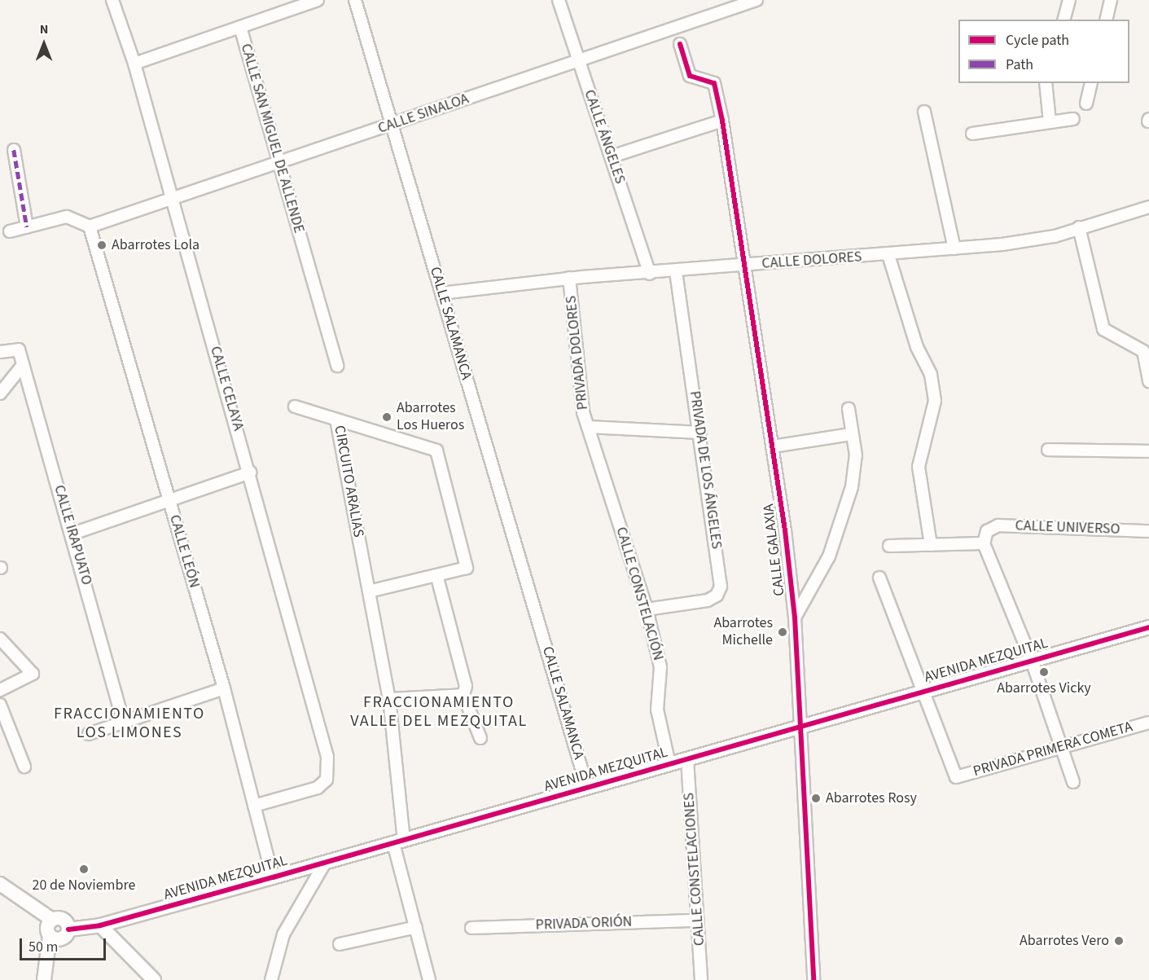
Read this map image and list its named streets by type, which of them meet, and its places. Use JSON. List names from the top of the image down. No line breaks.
{"streets":{"street":["CALLE SINALOA","CALLE ÁNGELES","CALLE SAN MIGUEL DE ALLENDE","CALLE DOLORES","CALLE SALAMANCA","PRIVADA DOLORES","CALLE CELAYA","PRIVADA DE LOS ÁNGELES","CIRCUITO ARALIAS","CALLE UNIVERSO","CALLE IRAPUATO","CALLE GALAXIA","CALLE LEÓN","CALLE CONSTELACIÓN","AVENIDA MEZQUITAL","PRIVADA PRIMERA COMETA","CALLE CONSTELACIONES","PRIVADA ORIÓN"]},"crossings":[["CALLE SINALOA","CALLE ÁNGELES"],["CALLE SINALOA","CALLE SAN MIGUEL DE ALLENDE"],["CALLE SINALOA","CALLE SALAMANCA"],["CALLE SINALOA","CALLE CELAYA"],["CALLE SINALOA","CALLE LEÓN"],["CALLE ÁNGELES","CALLE DOLORES"],["CALLE DOLORES","CALLE SALAMANCA"],["CALLE DOLORES","PRIVADA DOLORES"],["CALLE DOLORES","PRIVADA DE LOS ÁNGELES"],["CALLE DOLORES","CALLE GALAXIA"],["CALLE SALAMANCA","AVENIDA MEZQUITAL"],["PRIVADA DOLORES","CALLE CONSTELACIÓN"],["CALLE CELAYA","CALLE LEÓN"],["PRIVADA DE LOS ÁNGELES","CALLE CONSTELACIÓN"],["CIRCUITO ARALIAS","AVENIDA MEZQUITAL"],["CALLE GALAXIA","AVENIDA MEZQUITAL"],["CALLE LEÓN","AVENIDA MEZQUITAL"],["CALLE CONSTELACIÓN","AVENIDA MEZQUITAL"],["AVENIDA MEZQUITAL","PRIVADA PRIMERA COMETA"],["AVENIDA MEZQUITAL","CALLE CONSTELACIONES"],["CALLE CONSTELACIONES","PRIVADA ORIÓN"]],"districts":["FRACCIONAMIENTO VALLE DEL MEZQUITAL","FRACCIONAMIENTO LOS LIMONES"],"places":["Abarrotes Lola","Abarrotes Los Hueros","Abarrotes Michelle","Abarrotes Vicky","Abarrotes Rosy","20 de Noviembre","Abarrotes Vero"],"legend":["Cycle path","Path"],"scale_bar":"50 m","north":"top"}
